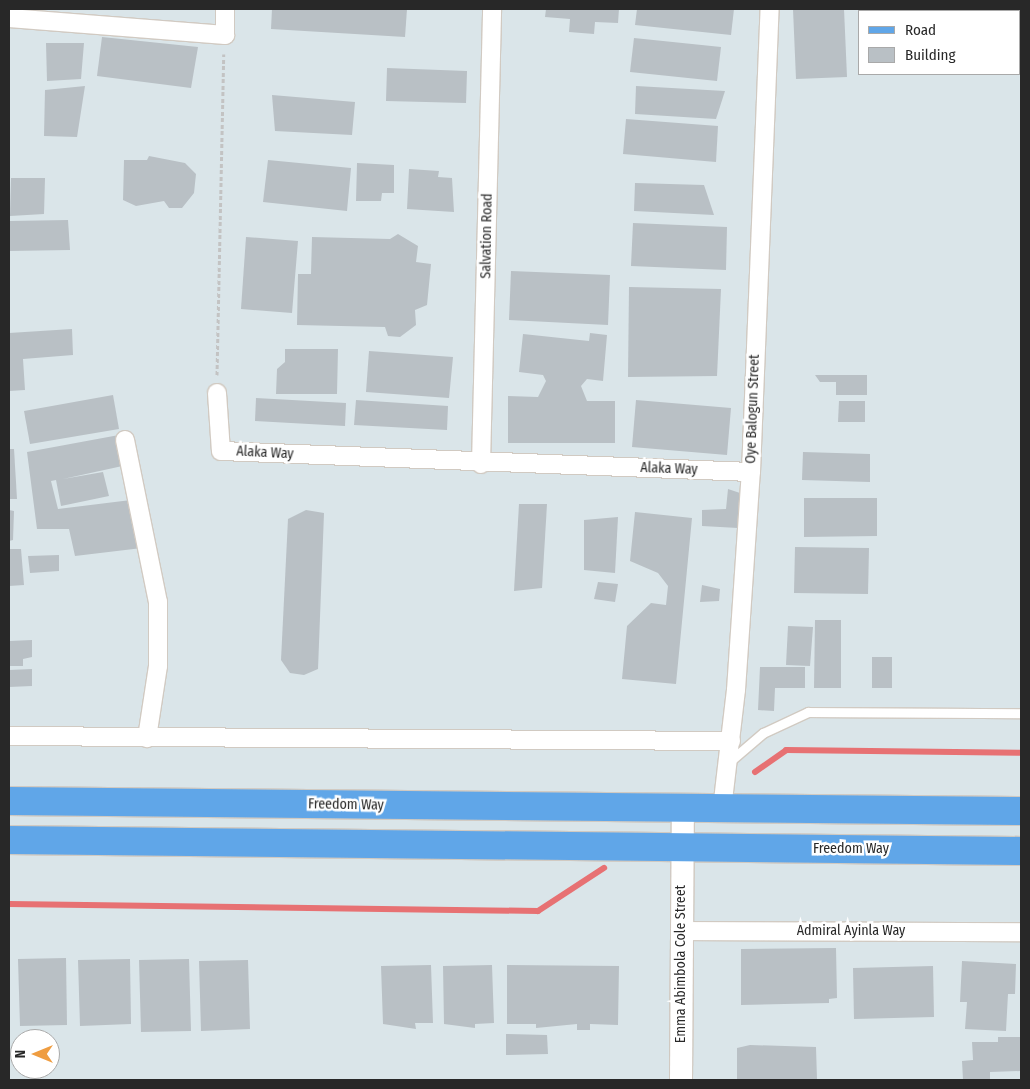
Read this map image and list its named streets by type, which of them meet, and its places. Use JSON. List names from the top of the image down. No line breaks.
{"streets":{"main road":["Freedom Way"],"street":["Salvation Road","Oye Balogun Street","Alaka Way","Admiral Ayinla Way","Emma Abimbola Cole Street"]},"crossings":[["Salvation Road","Alaka Way"],["Oye Balogun Street","Alaka Way"],["Oye Balogun Street","Freedom Way"],["Freedom Way","Emma Abimbola Cole Street"],["Admiral Ayinla Way","Emma Abimbola Cole Street"]],"legend":["Road","Building"],"north":"left"}
